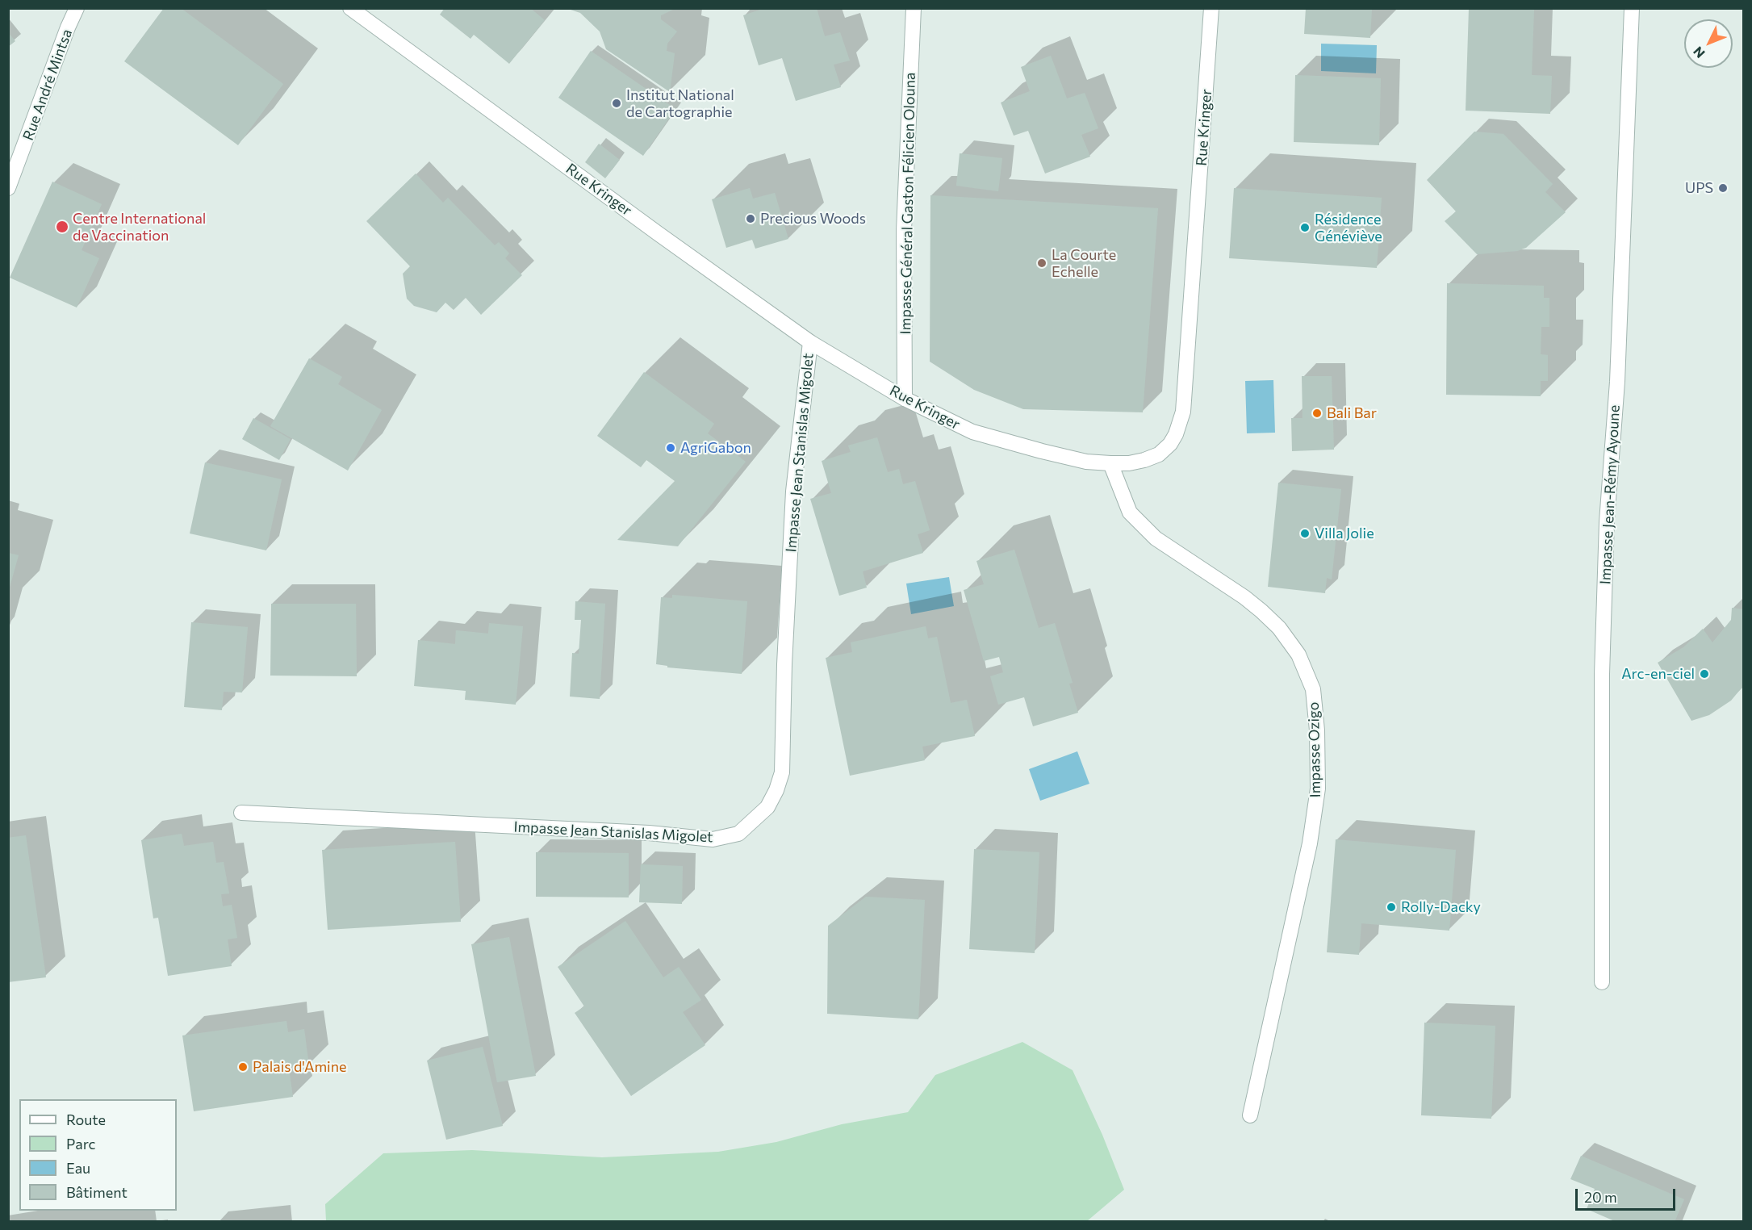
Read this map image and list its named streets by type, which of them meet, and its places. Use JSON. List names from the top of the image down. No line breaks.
{"streets":{"street":["Rue André Mintsa","Rue Kringer","Impasse Général Gaston Félicien Olouna","Impasse Jean Stanislas Migolet","Impasse Jean-Rémy Ayoune","Impasse Ozigo"]},"crossings":[["Rue Kringer","Impasse Général Gaston Félicien Olouna"],["Rue Kringer","Impasse Jean Stanislas Migolet"],["Rue Kringer","Impasse Ozigo"]],"places":["Institut National de Cartographie","UPS","Precious Woods","Centre International de Vaccination","Résidence Généviève","La Courte Echelle","Bali Bar","AgriGabon","Villa Jolie","Arc-en-ciel","Rolly-Dacky","Palais d'Amine"],"legend":["Route","Parc","Eau","Bâtiment"],"scale_bar":"20 m","north":"bottom left"}
